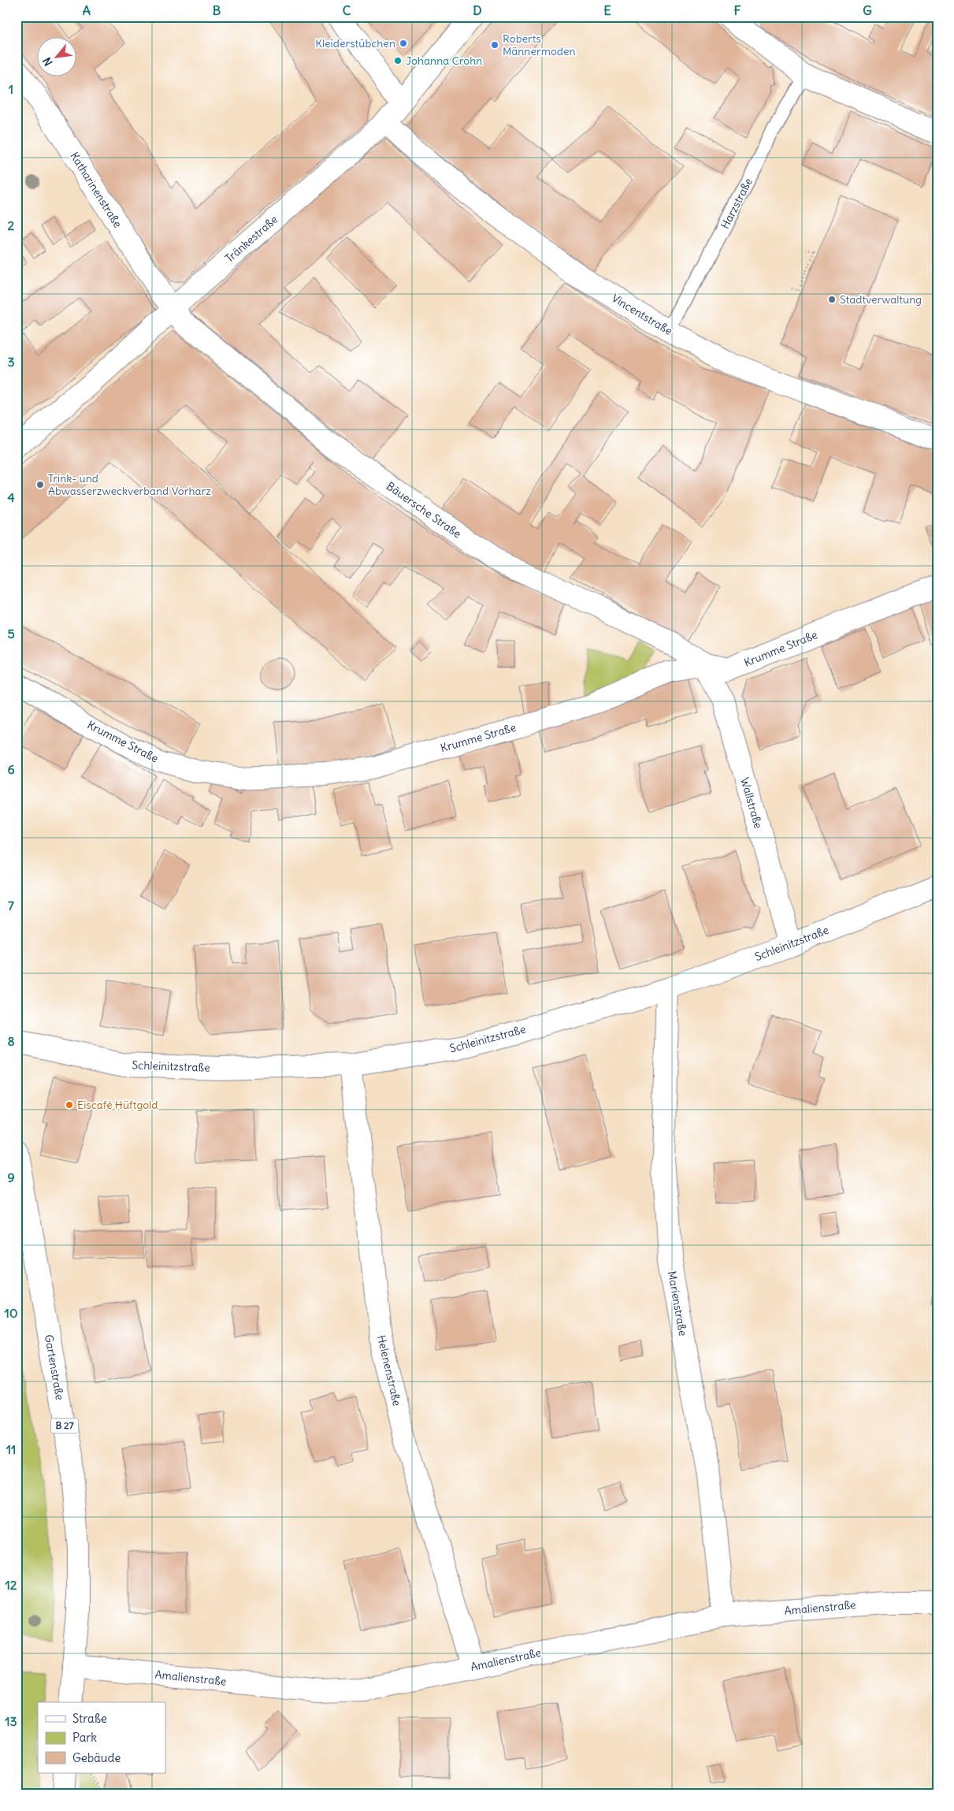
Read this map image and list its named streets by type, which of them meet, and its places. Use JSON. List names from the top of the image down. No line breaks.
{"streets":{"street":["Katharinenstraße","Tränkestraße","Vincentstraße","Bäuersche Straße","Krumme Straße","Wallstraße","Schleinitzstraße","Marienstraße","Gartenstraße","Helenenstraße","B 27","Amalienstraße"],"lane":["Harzstraße"]},"crossings":[["Katharinenstraße","Tränkestraße"],["Katharinenstraße","Bäuersche Straße"],["Harzstraße","Vincentstraße"],["Tränkestraße","Vincentstraße"],["Tränkestraße","Bäuersche Straße"],["Bäuersche Straße","Krumme Straße"],["Bäuersche Straße","Wallstraße"],["Krumme Straße","Wallstraße"],["Wallstraße","Schleinitzstraße"],["Schleinitzstraße","Marienstraße"],["Schleinitzstraße","Helenenstraße"],["Marienstraße","Amalienstraße"],["Gartenstraße","Amalienstraße"],["Helenenstraße","Amalienstraße"]],"places":["Kleiderstübchen","Roberts Männermoden","Johanna Crohn","Stadtverwaltung","Trink- und Abwasserzweckverband Vorharz","Eiscafé Hüftgold"],"legend":["Straße","Park","Gebäude"],"north":"bottom left","grid":{"columns":["A","B","C","D","E","F","G"],"rows":["1","2","3","4","5","6","7","8","9","10","11","12","13"]}}
